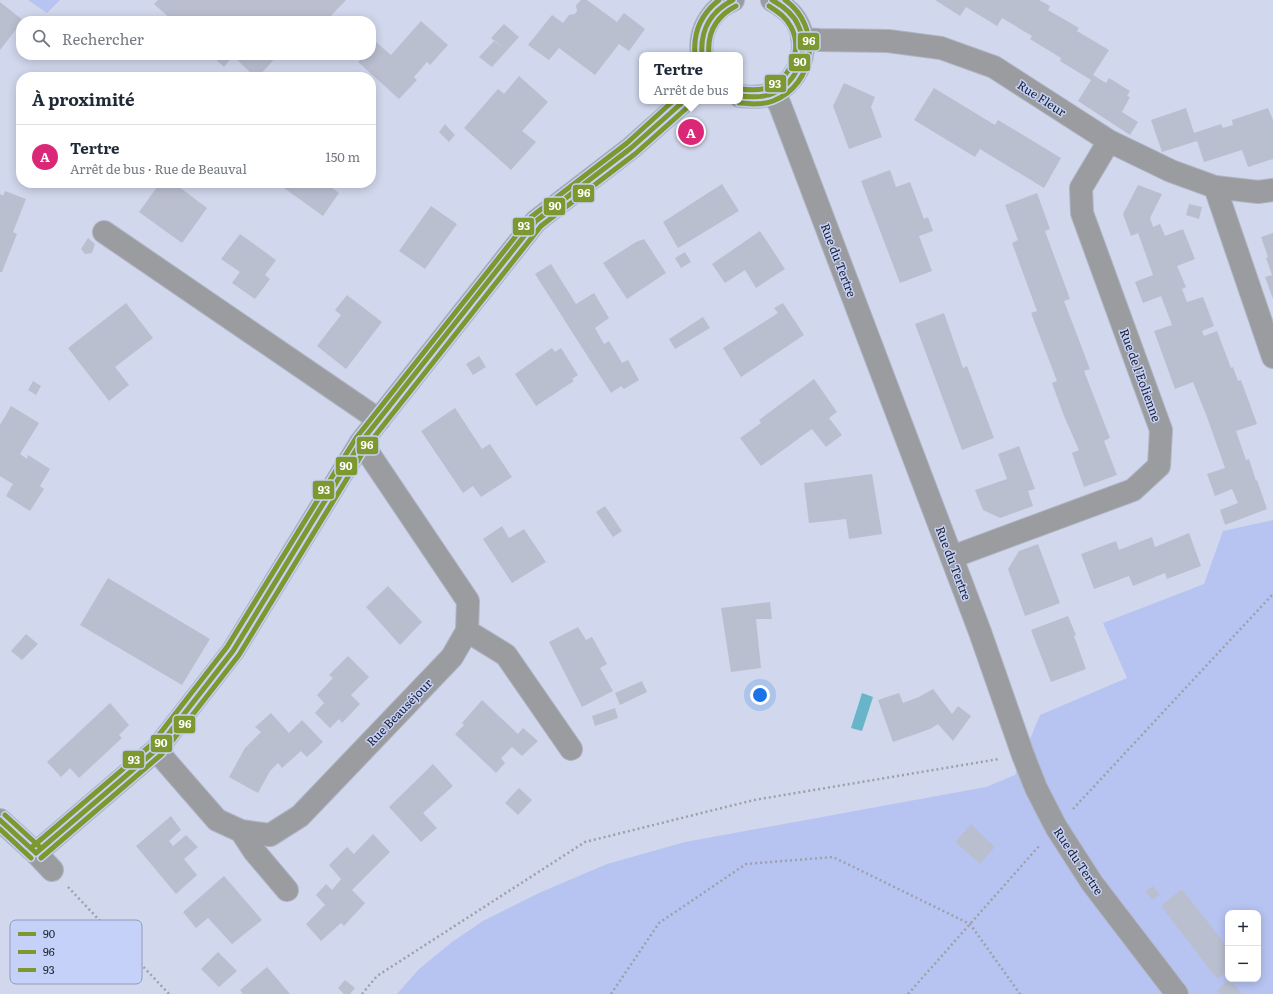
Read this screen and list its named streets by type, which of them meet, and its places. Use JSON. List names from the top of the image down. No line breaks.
{"streets":{"street":["Rue Fleur","Rue du Tertre","Rue de l'Eolienne","Rue Beauséjour"]},"crossings":[["Rue Fleur","Rue de l'Eolienne"],["Rue du Tertre","Rue de l'Eolienne"]],"lines":["transit line 90","transit line 96","transit line 93"],"legend":["90","96","93"],"page":{"search":"Rechercher","popup":["Tertre","Arrêt de bus"],"heading":"À proximité","pins":"A","list":[{"mark":"A","name":"Tertre","note":"Arrêt de bus · Rue de Beauval","value":"150 m"}],"map_buttons":["+","−"]}}
